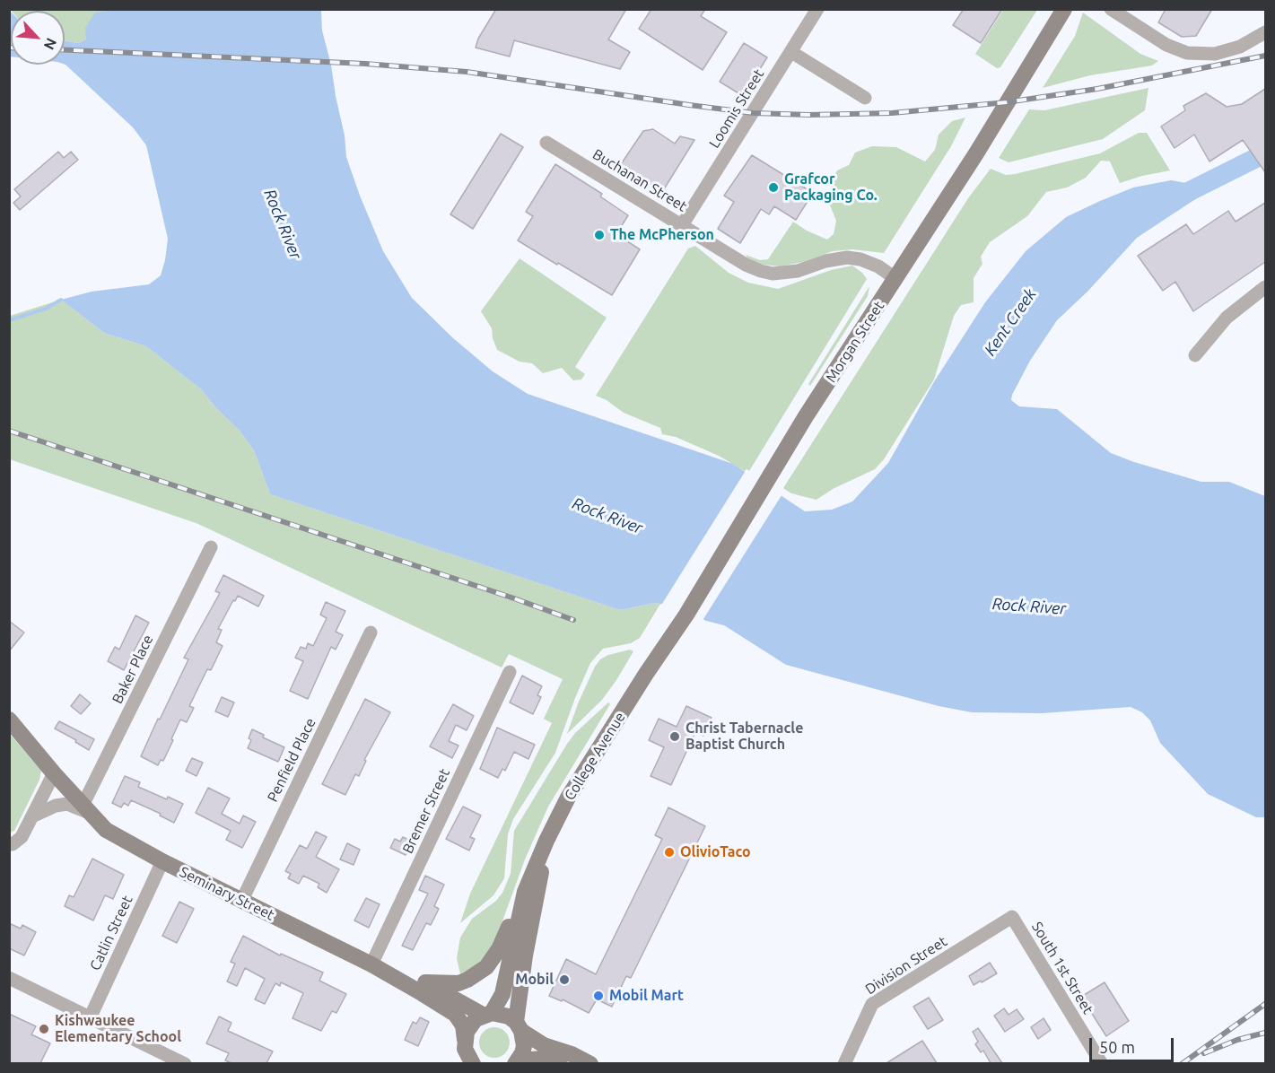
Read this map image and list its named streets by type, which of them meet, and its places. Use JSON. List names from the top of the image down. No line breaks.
{"streets":{"main road":["Morgan Street","College Avenue","Seminary Street"],"street":["Loomis Street","Buchanan Street","Baker Place","Penfield Place","Bremer Street","Catlin Street","Division Street","South 1st Street"]},"crossings":[["Loomis Street","Buchanan Street"],["Buchanan Street","Morgan Street"],["Morgan Street","College Avenue"],["Baker Place","Seminary Street"],["College Avenue","Seminary Street"],["Penfield Place","Seminary Street"],["Bremer Street","Seminary Street"],["Seminary Street","Catlin Street"],["Division Street","South 1st Street"]],"water":["Rock River","Kent Creek"],"places":["Grafcor Packaging Co.","The McPherson","Christ Tabernacle Baptist Church","OlivioTaco","Mobil","Mobil Mart","Kishwaukee Elementary School"],"scale_bar":"50 m","north":"bottom right"}
